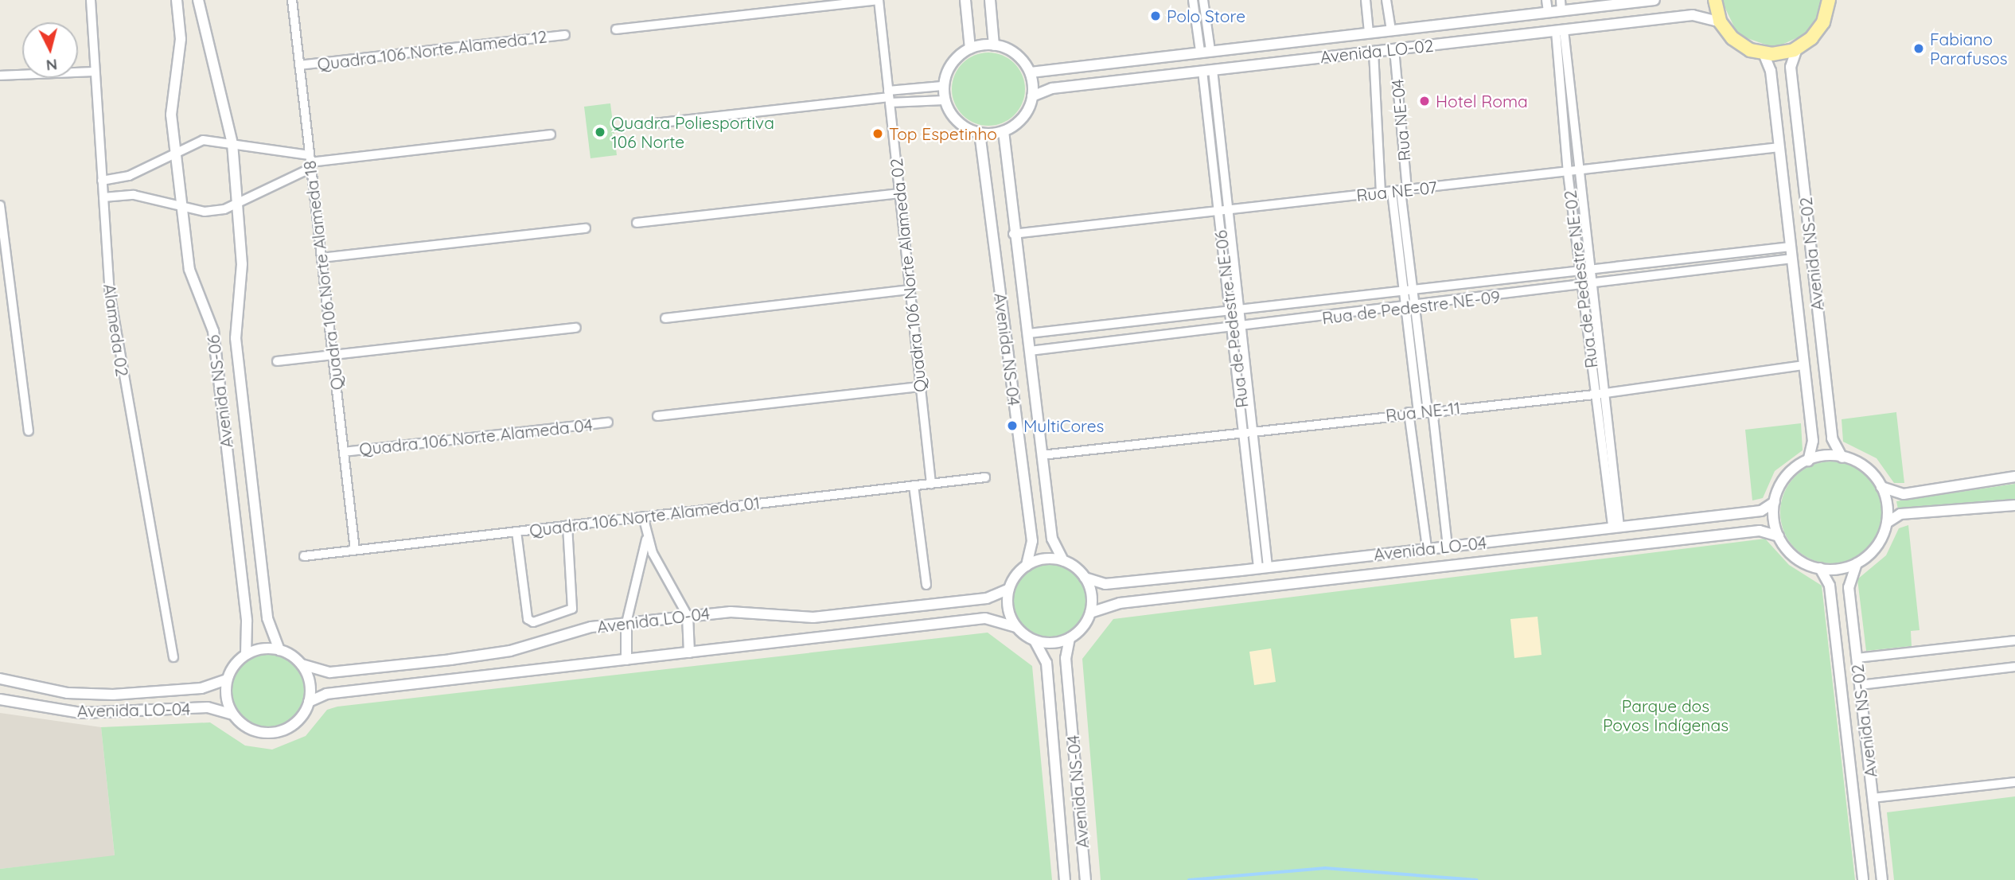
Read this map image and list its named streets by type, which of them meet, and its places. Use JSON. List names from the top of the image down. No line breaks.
{"streets":{"street":["Quadra 106 Norte Alameda 12","Avenida LO-02","Rua NE-04","Rua NE-07","Avenida NS-02","Quadra 106 Norte Alameda 18","Quadra 106 Norte Alameda 02","Rua de Pedestre NE-02","Rua de Pedestre NE-09","Rua de Pedestre NE-06","Alameda 02","Avenida NS-04","Avenida NS-06","Rua NE-11","Quadra 106 Norte Alameda 04","Quadra 106 Norte Alameda 01","Avenida LO-04"]},"crossings":[["Quadra 106 Norte Alameda 12","Quadra 106 Norte Alameda 18"],["Avenida LO-02","Rua NE-04"],["Avenida LO-02","Rua de Pedestre NE-02"],["Avenida LO-02","Rua de Pedestre NE-06"],["Avenida LO-02","Avenida NS-04"],["Rua NE-04","Rua NE-07"],["Rua NE-04","Rua de Pedestre NE-09"],["Rua NE-07","Avenida NS-02"],["Rua NE-07","Rua de Pedestre NE-02"],["Rua NE-07","Rua de Pedestre NE-06"],["Rua NE-07","Avenida NS-04"],["Avenida NS-02","Rua de Pedestre NE-09"],["Avenida NS-02","Rua NE-11"],["Avenida NS-02","Avenida LO-04"],["Quadra 106 Norte Alameda 18","Quadra 106 Norte Alameda 04"],["Quadra 106 Norte Alameda 18","Quadra 106 Norte Alameda 01"],["Quadra 106 Norte Alameda 02","Quadra 106 Norte Alameda 01"],["Rua de Pedestre NE-02","Rua de Pedestre NE-09"],["Rua de Pedestre NE-02","Rua NE-11"],["Rua de Pedestre NE-02","Avenida LO-04"],["Rua de Pedestre NE-09","Rua de Pedestre NE-06"],["Rua de Pedestre NE-09","Avenida NS-04"],["Rua de Pedestre NE-06","Rua NE-11"],["Rua de Pedestre NE-06","Avenida LO-04"],["Avenida NS-04","Rua NE-11"],["Avenida NS-04","Avenida LO-04"],["Avenida NS-06","Avenida LO-04"]],"parks":["Parque dos Povos Indígenas"],"places":["Polo Store","Fabiano Parafusos","Hotel Roma","Quadra Poliesportiva 106 Norte","Top Espetinho","MultiCores"],"north":"bottom"}
